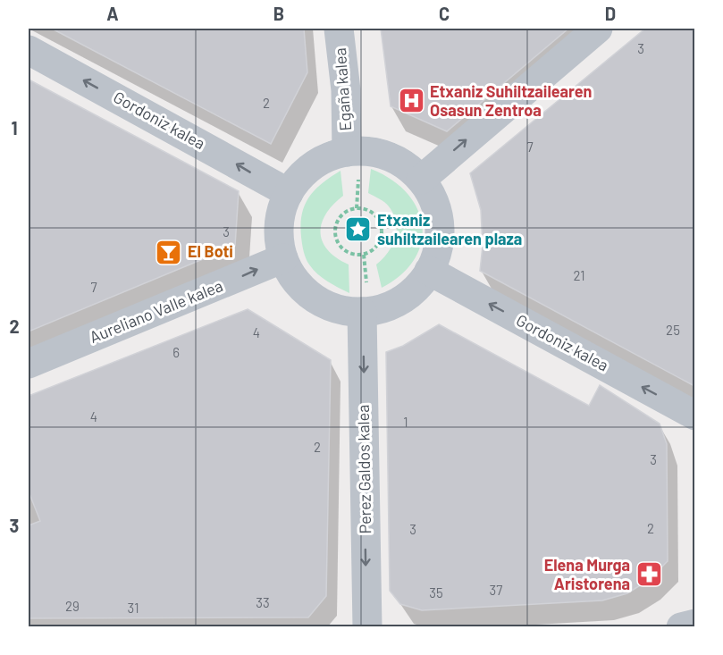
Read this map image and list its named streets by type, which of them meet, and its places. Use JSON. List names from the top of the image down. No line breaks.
{"streets":{"street":["Egaña kalea","Gordoniz kalea","Aureliano Valle kalea","Perez Galdos kalea"]},"one_way":["Gordoniz kalea","Aureliano Valle kalea","Perez Galdos kalea"],"places":{"hospital":["Etxaniz Suhiltzailearen Osasun Zentroa"],"place":["Etxaniz suhiltzailearen plaza"],"bar":["El Boti"],"pharmacy":["Elena Murga Aristorena"]},"house_numbers":["3","2","7","3","21","7","25","4","6","4","1","2","3","2","3","37","35","33","29","31"],"grid":{"columns":["A","B","C","D"],"rows":["1","2","3"]}}
